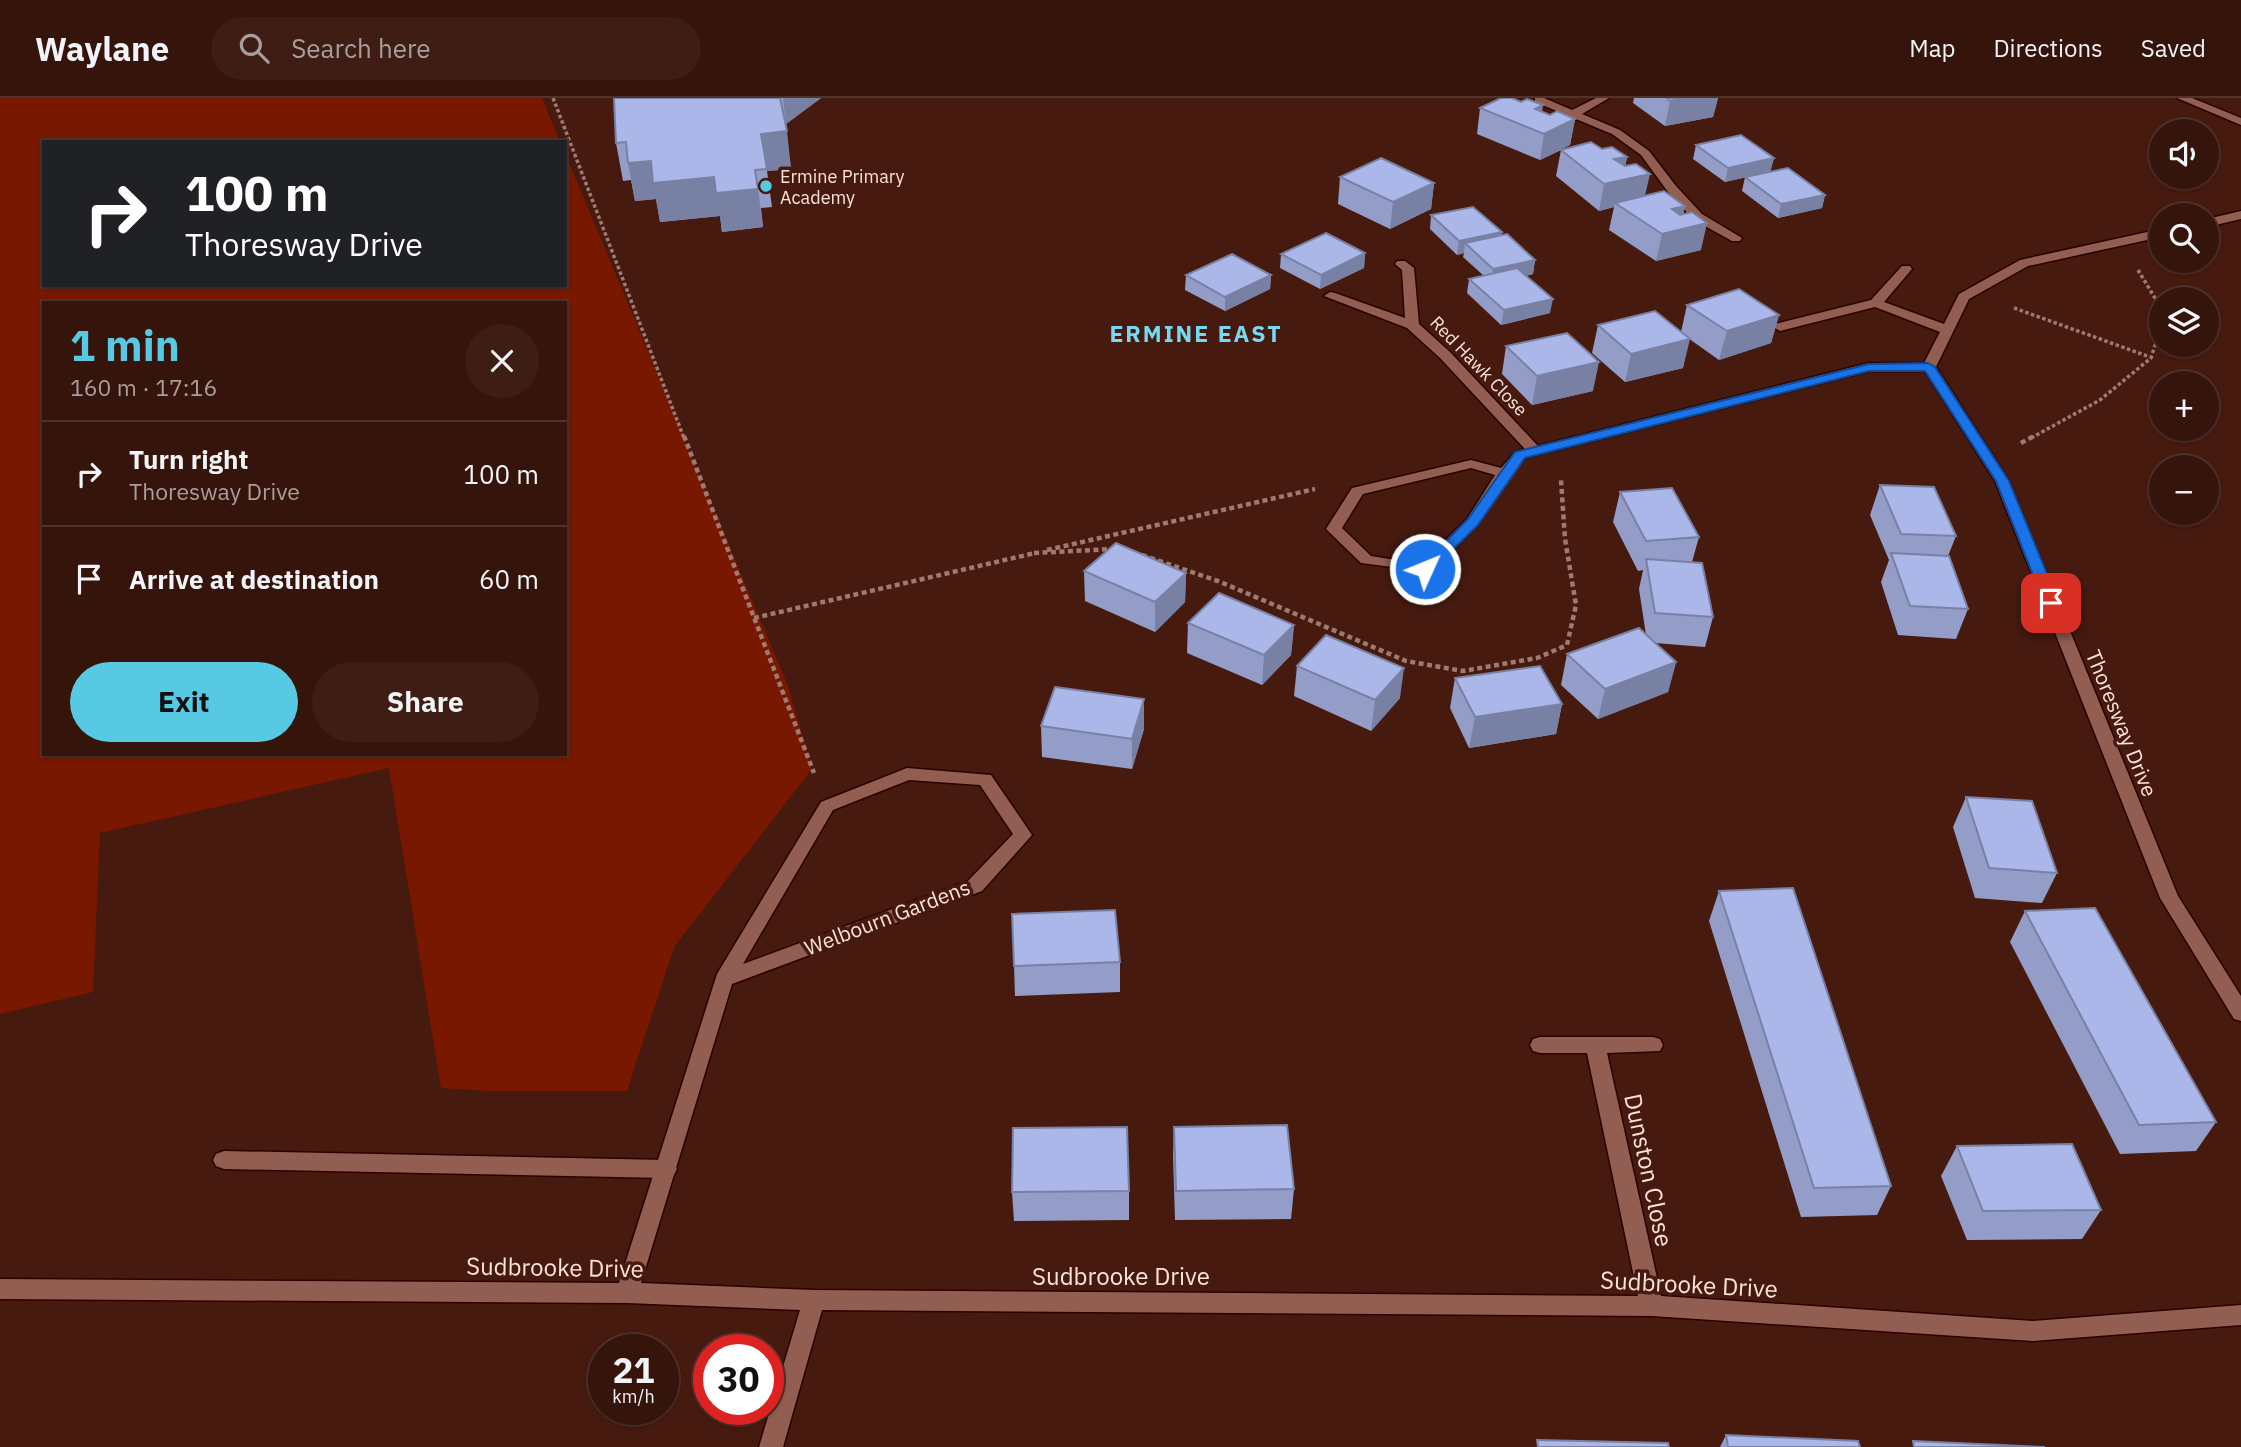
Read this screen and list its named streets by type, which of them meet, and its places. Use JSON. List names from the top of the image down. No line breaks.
{"streets":{"street":["Red Hawk Close","Thoresway Drive","Welbourn Gardens","Dunston Close","Sudbrooke Drive"]},"crossings":[["Dunston Close","Sudbrooke Drive"]],"districts":["ERMINE EAST"],"places":["Ermine Primary Academy"],"page":{"header":"Waylane","search":"Search here","nav":["Map","Directions","Saved"],"map_buttons":["+","−"],"turn":["100 m","Thoresway Drive"],"heading":["1 min","160 m · 17:16"],"list":[{"name":"Turn right","note":"Thoresway Drive","value":"100 m"},{"name":"Arrive at destination","value":"60 m"}],"buttons":["Exit","Share"],"speed":"21 km/h","limit":"30"}}
